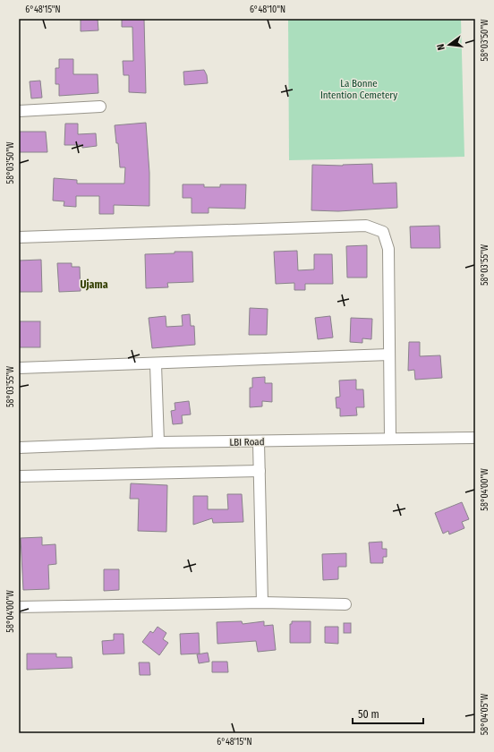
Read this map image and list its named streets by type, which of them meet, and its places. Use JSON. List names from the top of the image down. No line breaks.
{"streets":{"street":["LBI Road"]},"districts":["Ujama"],"parks":["La Bonne Intention Cemetery"],"scale_bar":"50 m","north":"left","coordinates":["6°48'15\"N","6°48'10\"N","58°03'50\"W","58°03'55\"W","58°04'00\"W","58°04'05\"W"]}
